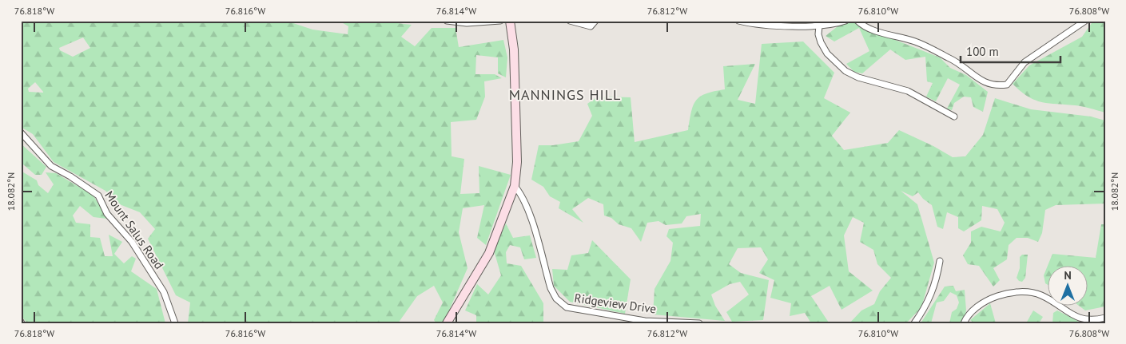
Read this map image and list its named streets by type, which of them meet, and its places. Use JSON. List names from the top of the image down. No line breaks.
{"streets":{"street":["Mount Salus Road","Ridgeview Drive"]},"districts":["MANNINGS HILL"],"scale_bar":"100 m","north":"top","coordinates":["76.818°W","76.816°W","76.814°W","76.812°W","76.810°W","76.808°W","18.082°N"]}
